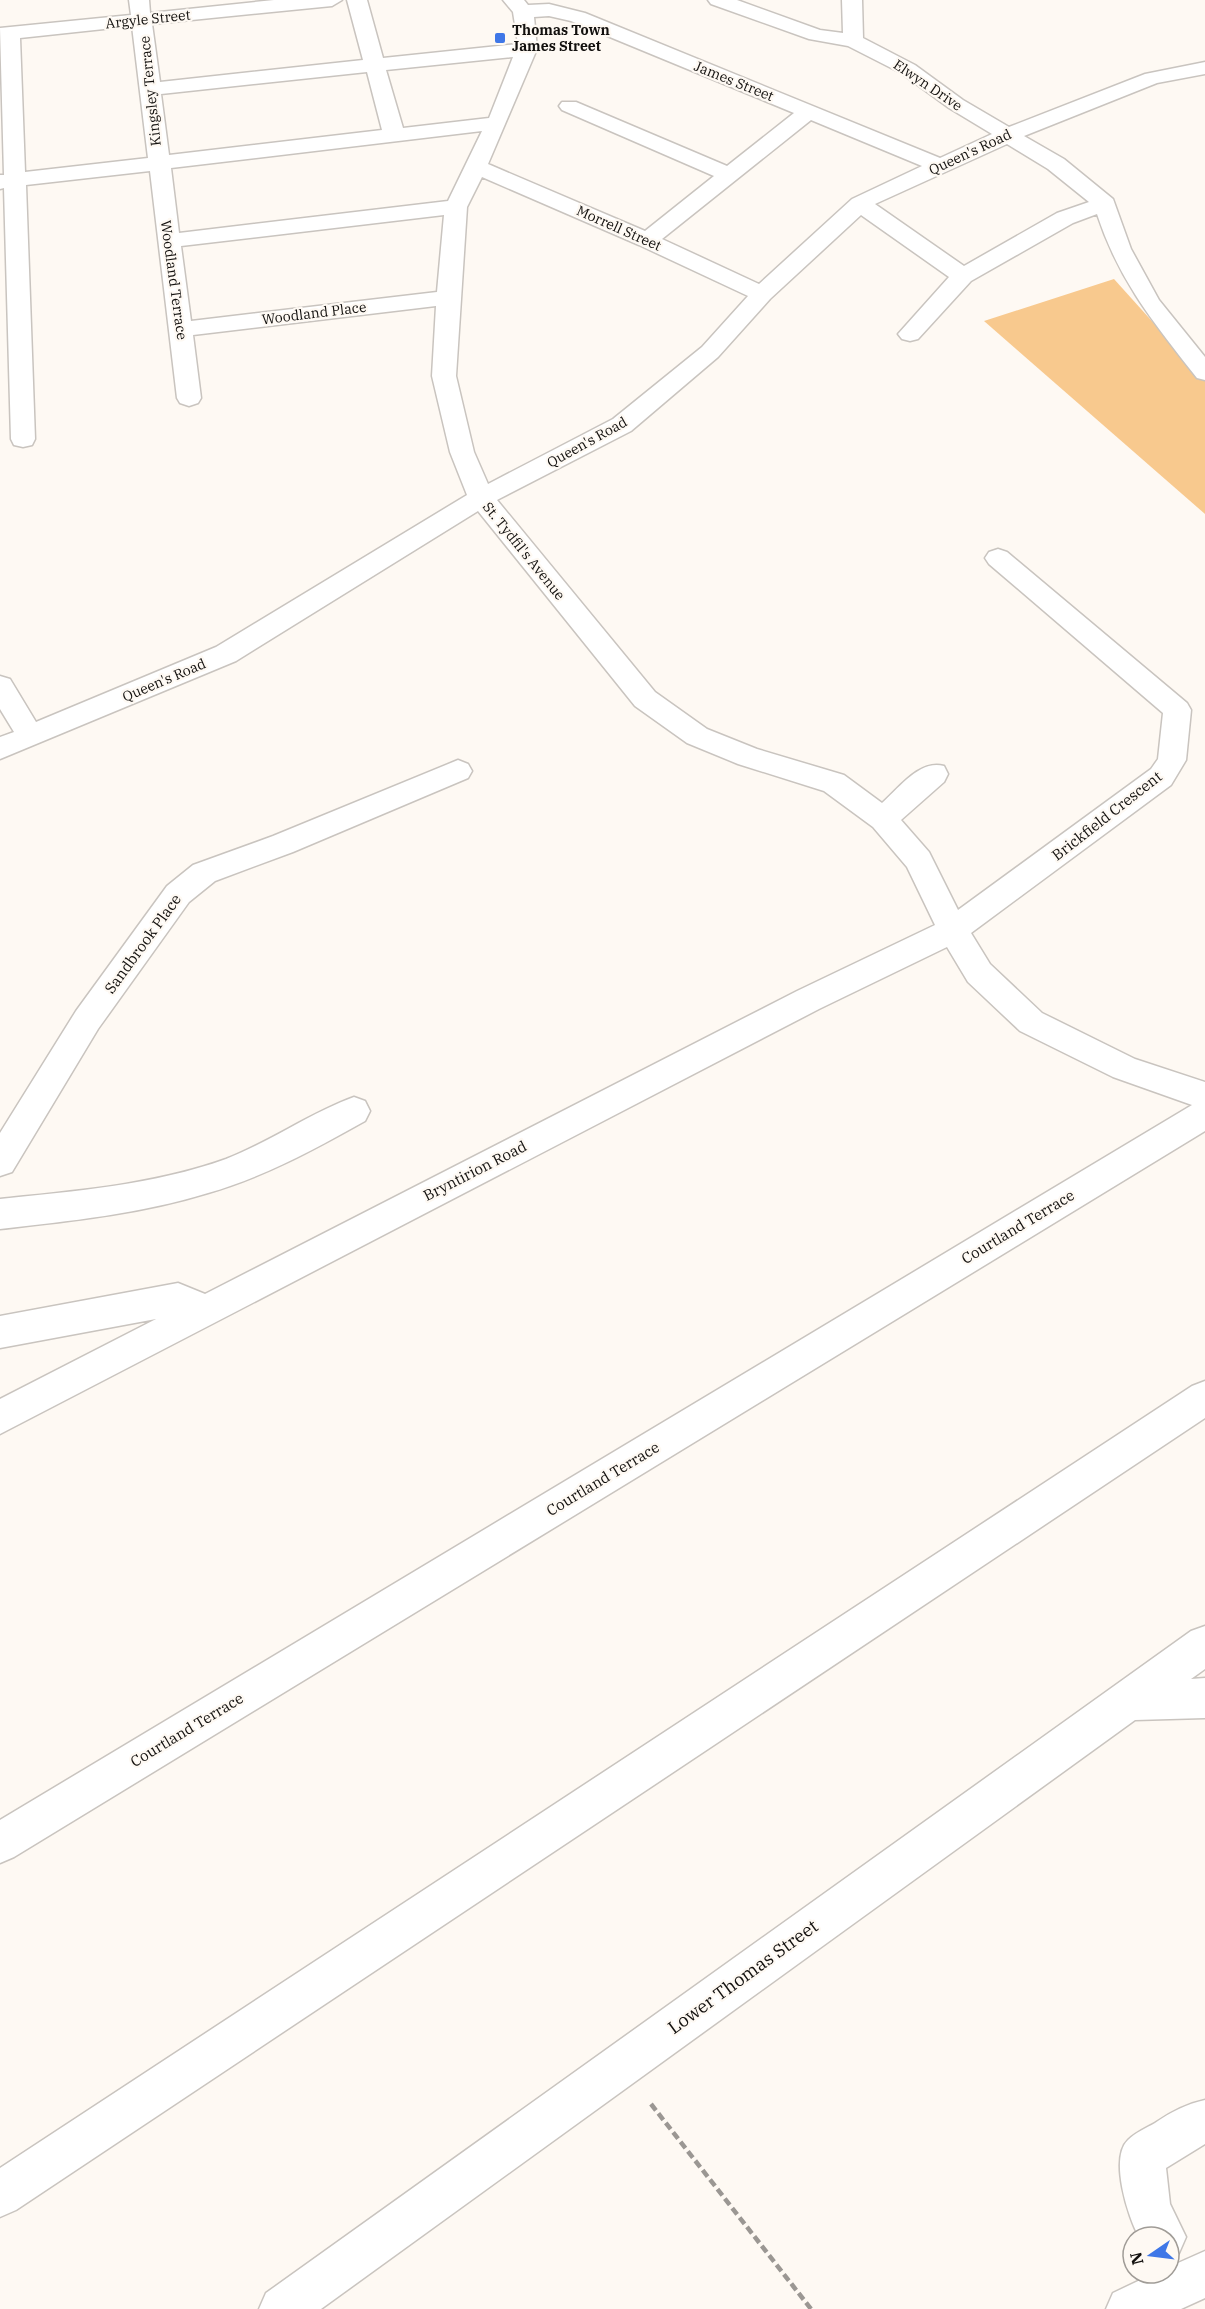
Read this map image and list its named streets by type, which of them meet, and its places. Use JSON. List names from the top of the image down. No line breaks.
{"streets":{"street":["Argyle Street","James Street","Elwyn Drive","Kingsley Terrace","Queen's Road","Morrell Street","Woodland Terrace","Woodland Place","St. Tydfil's Avenue","Brickfield Crescent","Sandbrook Place","Bryntirion Road","Courtland Terrace","Lower Thomas Street"]},"crossings":[["Argyle Street","Kingsley Terrace"],["James Street","Queen's Road"],["James Street","St. Tydfil's Avenue"],["Elwyn Drive","Queen's Road"],["Kingsley Terrace","Woodland Terrace"],["Queen's Road","Morrell Street"],["Queen's Road","St. Tydfil's Avenue"],["Morrell Street","St. Tydfil's Avenue"],["Woodland Terrace","Woodland Place"],["Woodland Place","St. Tydfil's Avenue"],["St. Tydfil's Avenue","Brickfield Crescent"],["St. Tydfil's Avenue","Bryntirion Road"],["Brickfield Crescent","Bryntirion Road"]],"places":{"transit":["Thomas Town James Street"]},"north":"left"}
